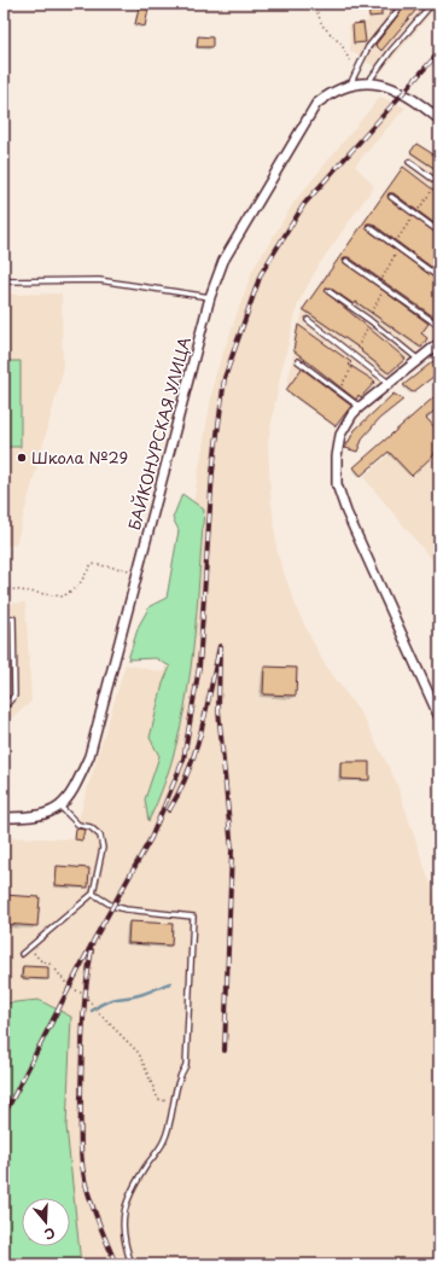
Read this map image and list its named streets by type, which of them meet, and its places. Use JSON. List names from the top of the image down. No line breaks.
{"streets":{"street":["БАЙКОНУРСКАЯ УЛИЦА"]},"places":["Школа №29"],"north":"bottom"}
